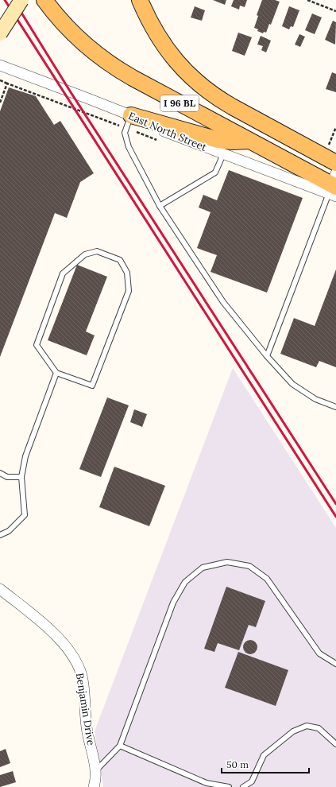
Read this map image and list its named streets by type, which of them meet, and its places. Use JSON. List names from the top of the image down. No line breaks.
{"streets":{"main road":["I 96 BL"],"street":["East North Street","Benjamin Drive"]},"crossings":[["I 96 BL","East North Street"]],"scale_bar":"50 m"}
